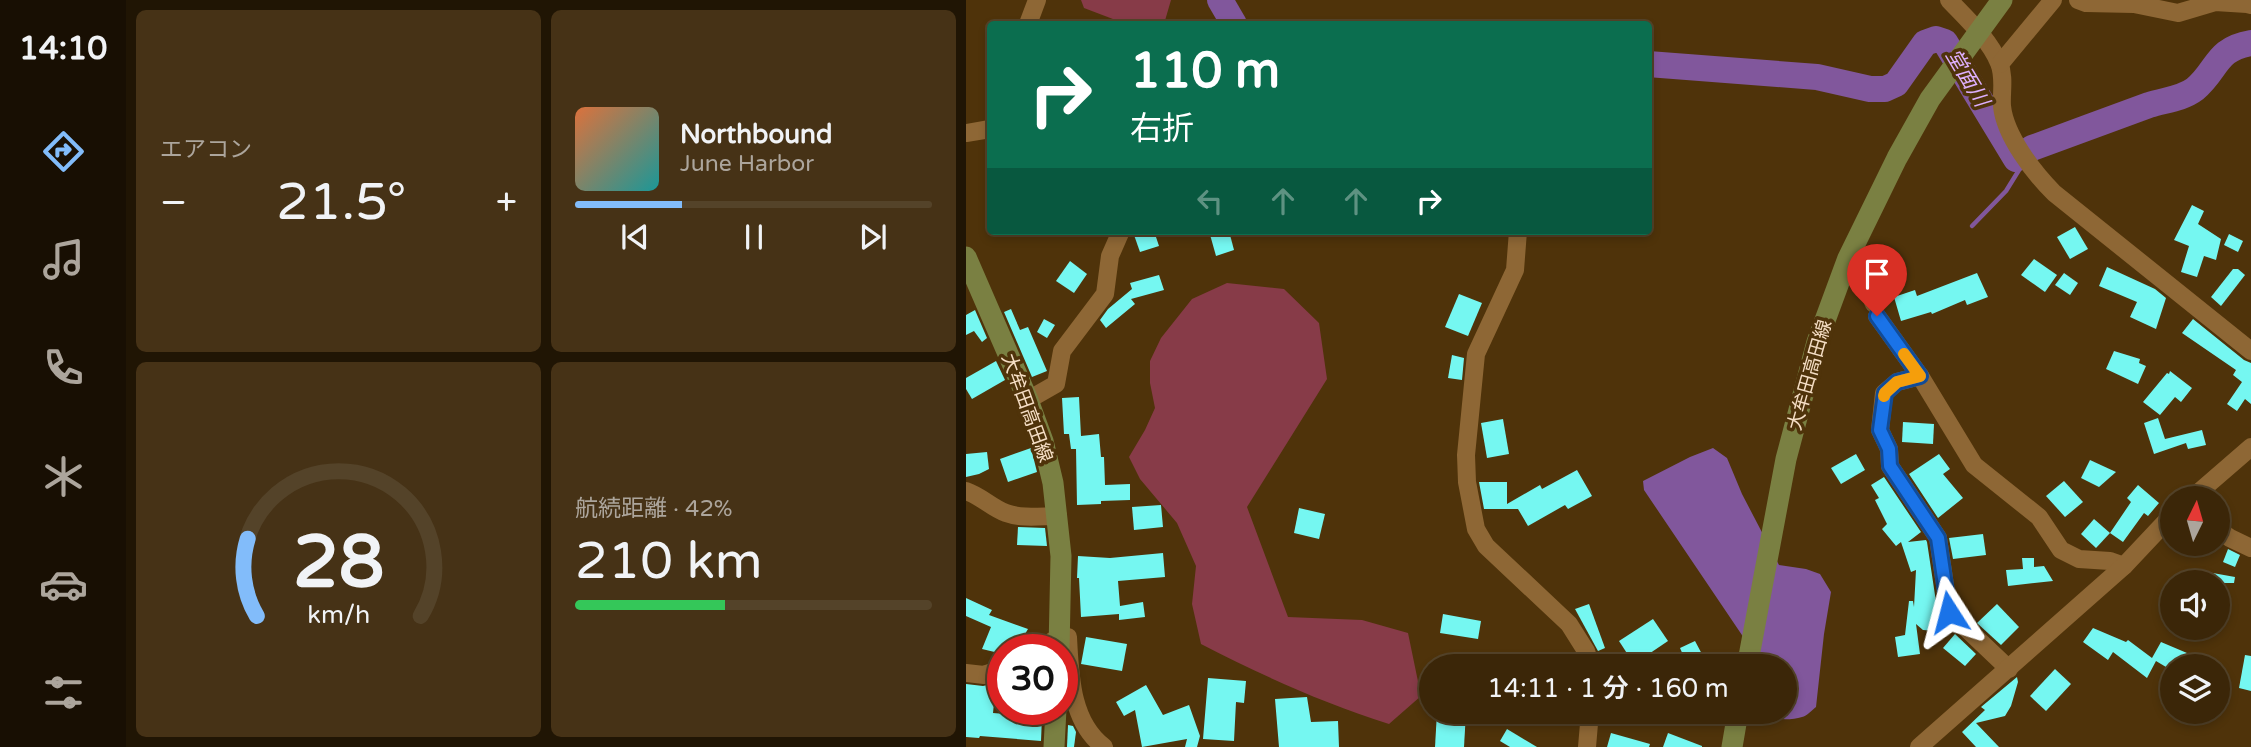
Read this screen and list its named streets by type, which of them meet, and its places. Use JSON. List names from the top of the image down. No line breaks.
{"streets":{"main road":["大牟田高田線"]},"water":["堂面川"],"north":"top","page":{"tabs":"14:10","tile":["エアコン",["航続距離 · 42%","210 km"]],"turn":["110 m","右折"],"song":["Northbound","June Harbor"],"heat":["−","21.5°","+"],"limit":"30","trip":"14:11 · 1 分 · 160 m","gauge":["28","km/h"]}}
